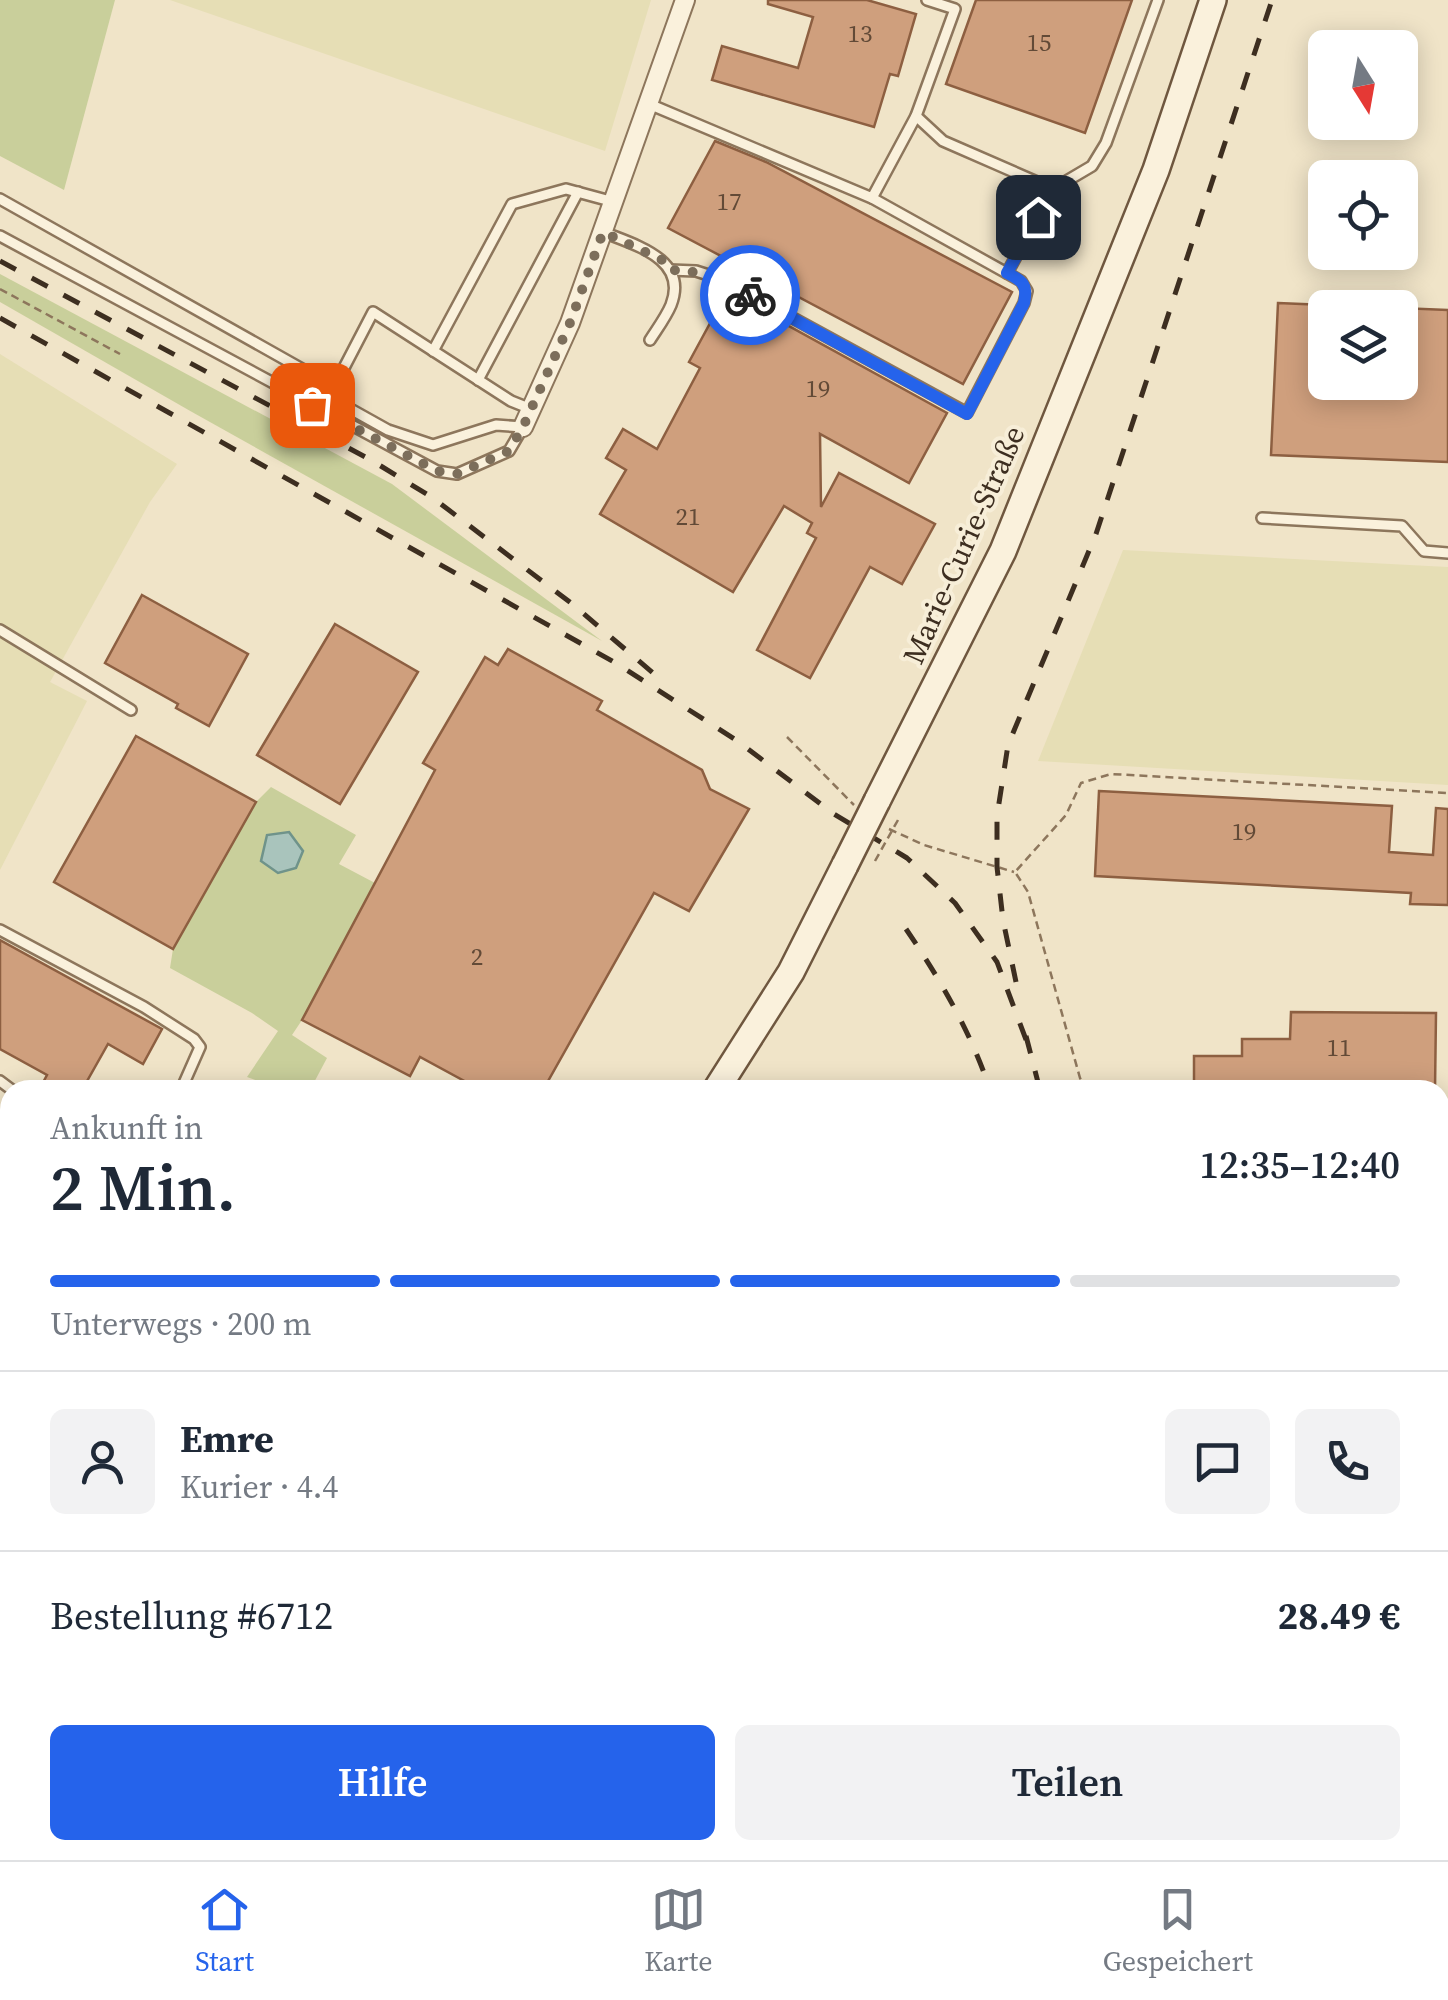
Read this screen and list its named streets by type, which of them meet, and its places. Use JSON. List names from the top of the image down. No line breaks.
{"streets":{"main road":["Marie-Curie-Straße"]},"house_numbers":["13","15","17","19","21","19","2","11"],"north":"bottom","page":{"heading":["2 Min.","Ankunft in","12:35–12:40"],"panel":["Emre","Kurier · 4.4","Bestellung #6712","28.49 €"],"bar":"Unterwegs · 200 m","buttons":["Hilfe","Teilen"],"tabs":["Start","Karte","Gespeichert"]}}
